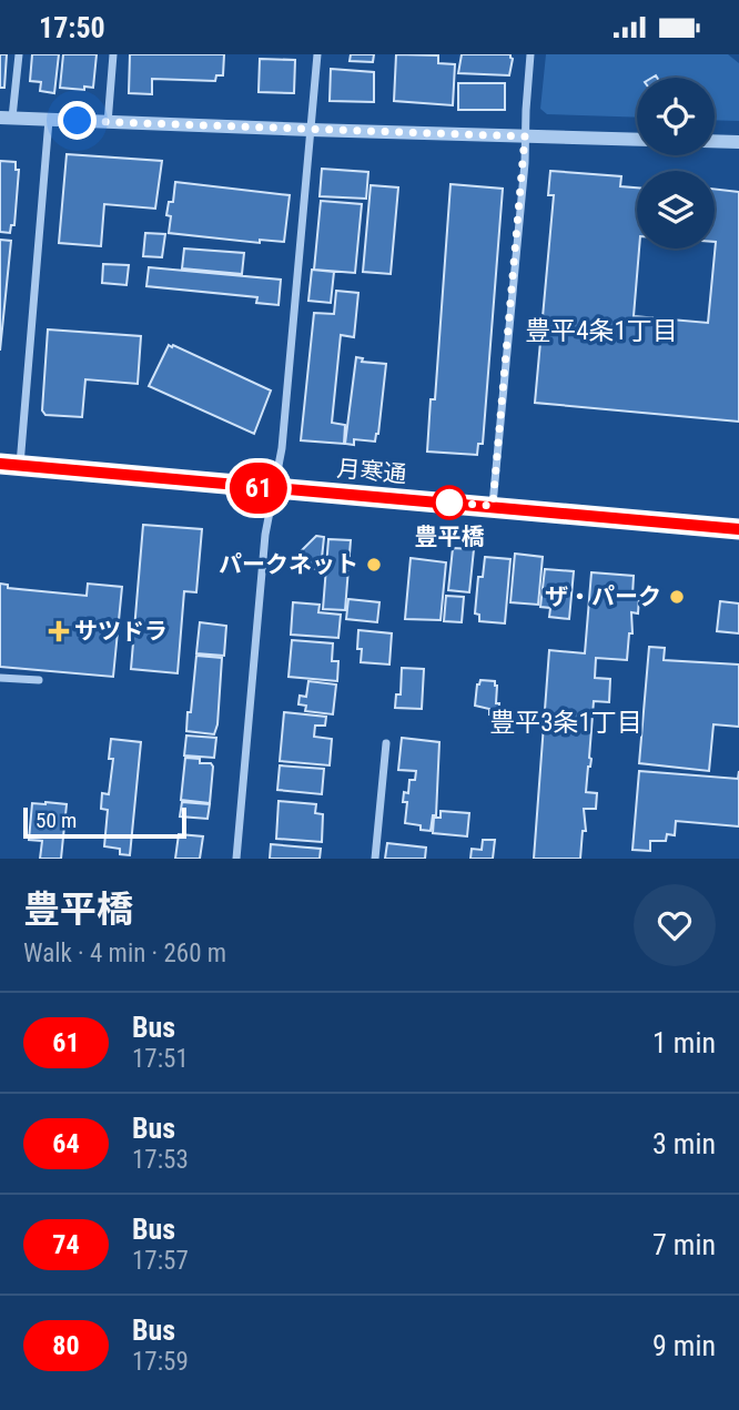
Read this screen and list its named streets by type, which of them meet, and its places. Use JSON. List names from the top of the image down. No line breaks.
{"streets":{"highway":["月寒通"]},"districts":["豊平4条1丁目","豊平3条1丁目"],"places":{"other":["豊平橋","パークネット","ザ・パーク"],"health":["サツドラ"]},"lines":["bus line 61"],"scale_bar":"50 m","page":{"status":"17:50","on_map":"61","scale":"50 m","heading":["豊平橋","Walk · 4 min · 260 m"],"list":[{"mark":"61","name":"Bus","note":"17:51","value":"1 min"},{"mark":"64","name":"Bus","note":"17:53","value":"3 min"},{"mark":"74","name":"Bus","note":"17:57","value":"7 min"},{"mark":"80","name":"Bus","note":"17:59","value":"9 min"}]}}
